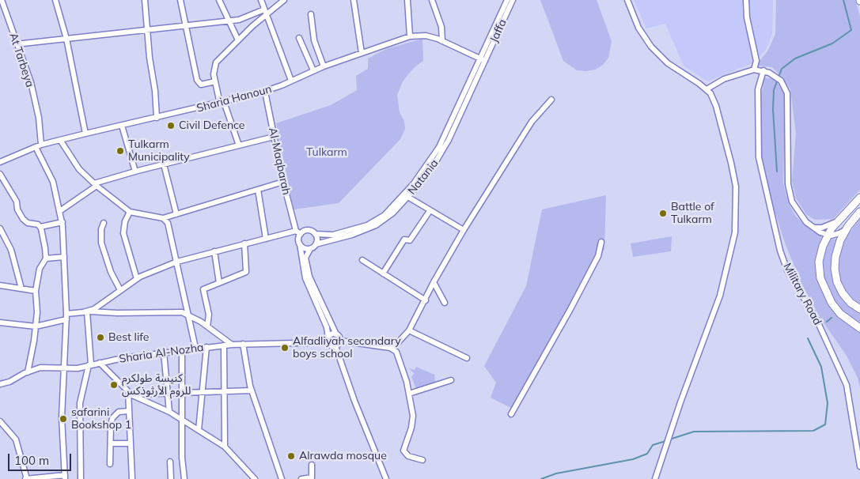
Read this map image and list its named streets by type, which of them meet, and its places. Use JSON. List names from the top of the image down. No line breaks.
{"streets":{"street":["Jaffa","At Tarbeya","Sharia Hanoun","Al-Maqbarah","Natania","Military Road","Sharia Al-Nozha"]},"crossings":[["Jaffa","Sharia Hanoun"],["Jaffa","Natania"],["At Tarbeya","Sharia Hanoun"],["At Tarbeya","Sharia Al-Nozha"],["Sharia Hanoun","Al-Maqbarah"],["Sharia Hanoun","Natania"]],"parks":["Tulkarm"],"places":["Civil Defence","Tulkarm Municipality","Battle of Tulkarm","Best life","Alfadliyah secondary boys school","كنيسة طولكرم للروم الأرثوذكس","safarini Bookshop 1","Alrawda mosque"],"scale_bar":"100 m"}
